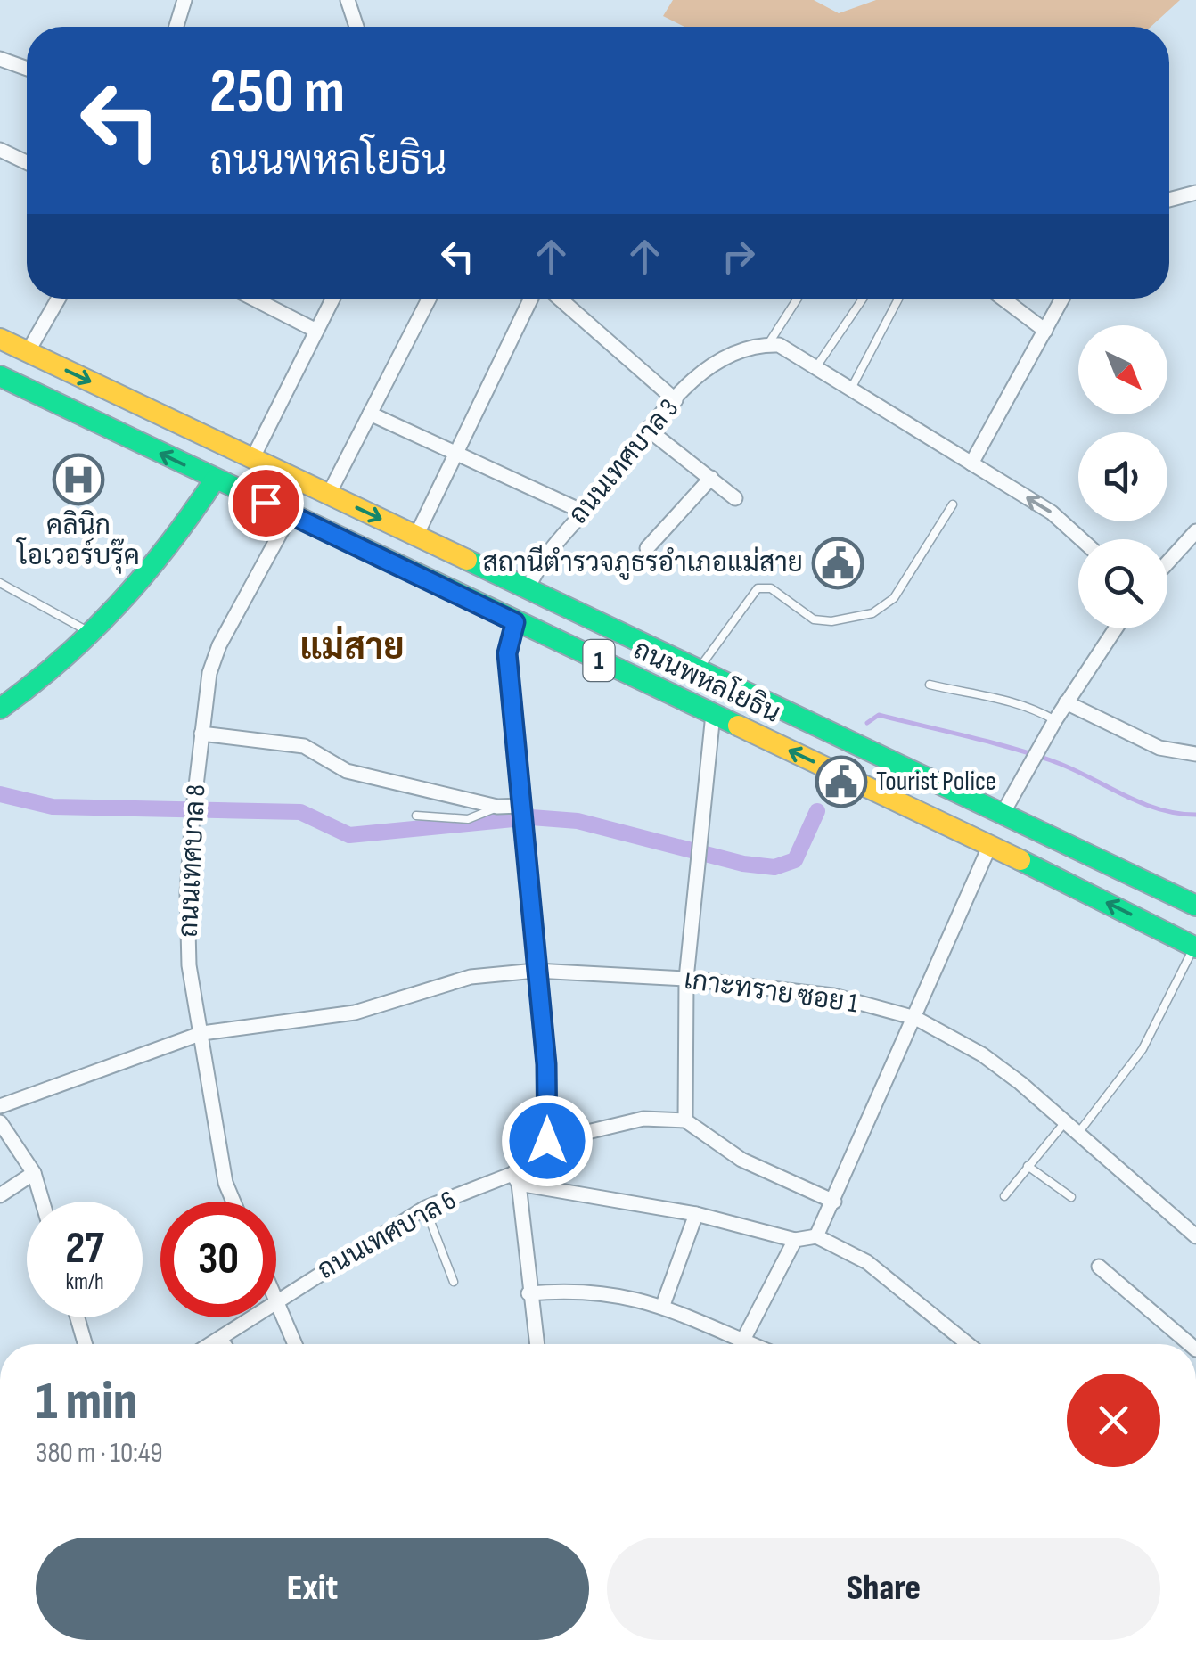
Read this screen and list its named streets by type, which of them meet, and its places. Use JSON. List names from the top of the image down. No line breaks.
{"streets":{"main road":["1","ถนนพหลโยธิน"],"street":["ถนนเทศบาล 3","ถนนเทศบาล 8","เกาะทราย ซอย 1","ถนนเทศบาล 6"]},"crossings":[["ถนนเทศบาล 3","ถนนพหลโยธิน"],["ถนนพหลโยธิน","ถนนเทศบาล 8"],["ถนนเทศบาล 8","เกาะทราย ซอย 1"]],"districts":["แม่สาย"],"places":{"hospital":["คลินิก โอเวอร์บรุ๊ค"],"public building":["สถานีตำรวจภูธรอำเภอแม่สาย","Tourist Police"]},"north":"bottom right","page":{"turn":["250 m","ถนนพหลโยธิน"],"speed":"27 km/h","limit":"30","heading":["1 min","380 m · 10:49"],"buttons":["Exit","Share"]}}
